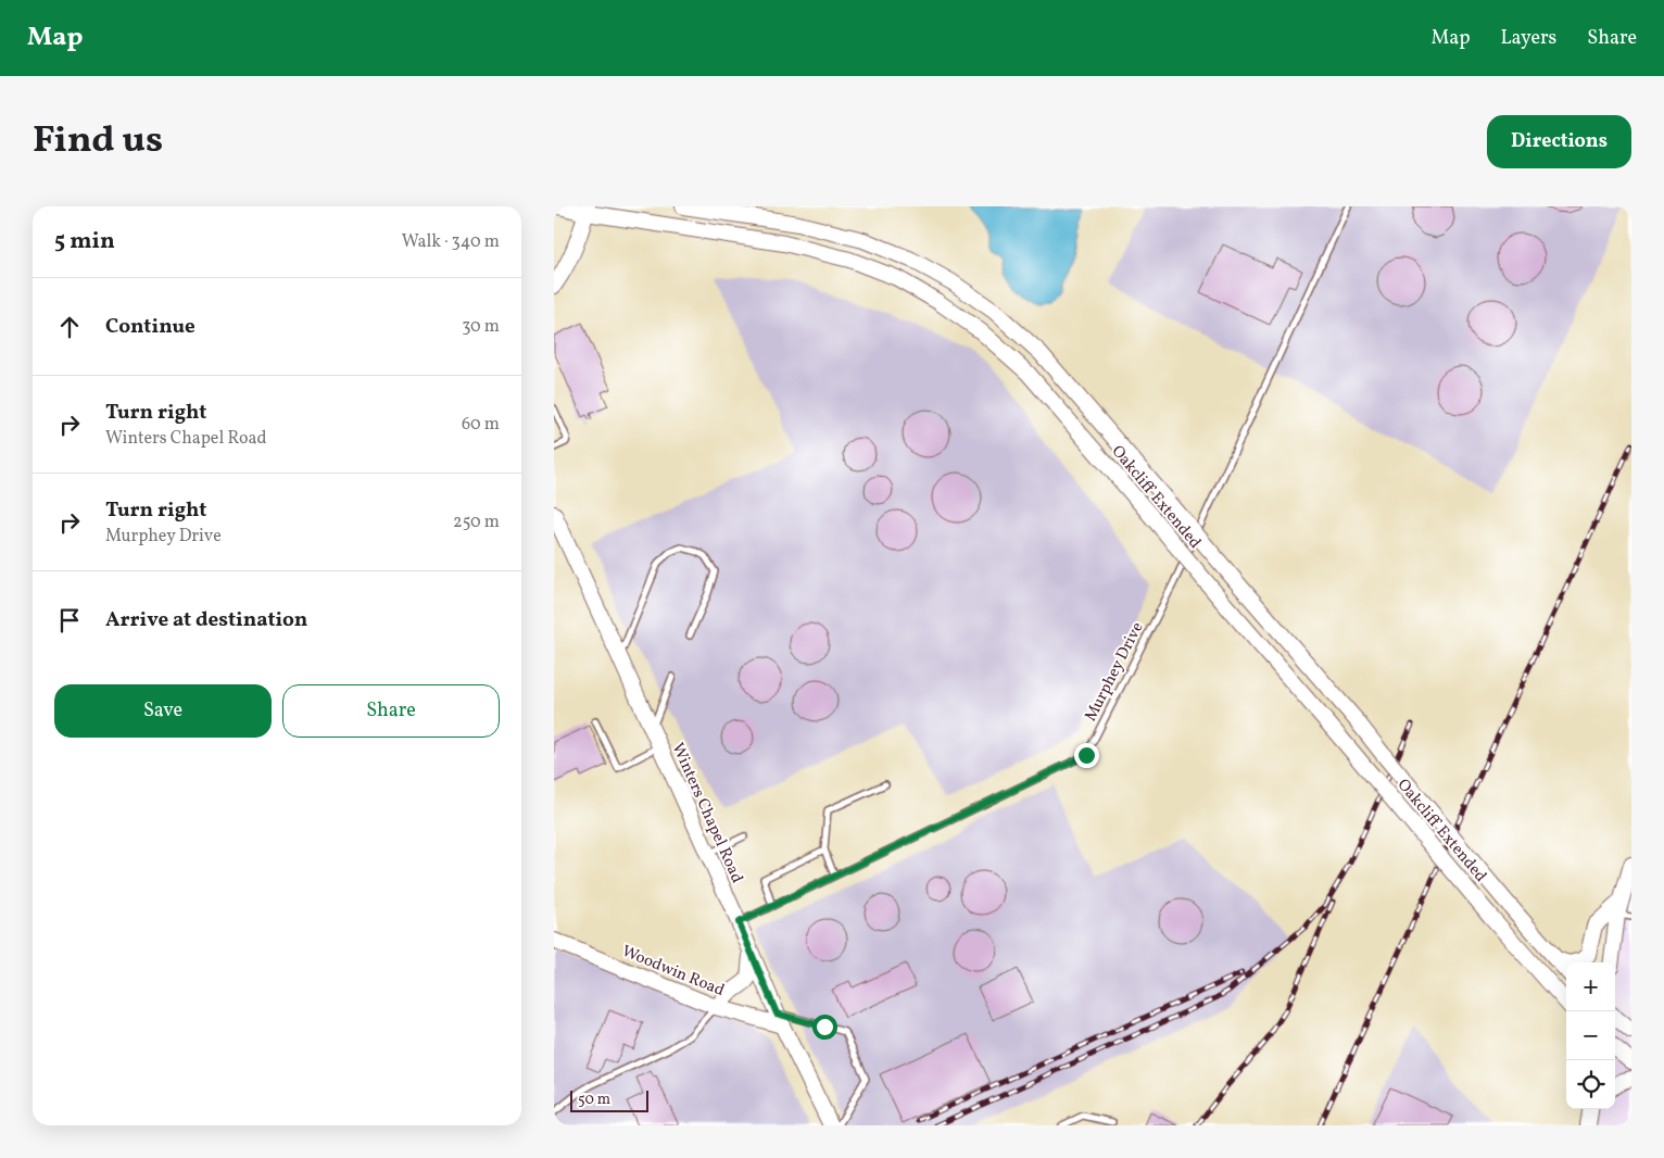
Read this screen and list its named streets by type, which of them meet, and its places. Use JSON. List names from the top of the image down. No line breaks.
{"streets":{"main road":["Oakcliff Extended","Winters Chapel Road","Woodwin Road"],"lane":["Murphey Drive"]},"crossings":[["Murphey Drive","Winters Chapel Road"],["Winters Chapel Road","Woodwin Road"]],"scale_bar":"50 m","page":{"header":"Map","nav":["Map","Layers","Share"],"title":"Find us","buttons":["Directions",["Save","Share"]],"heading":["5 min","Walk · 340 m"],"list":[["Continue","30 m"],["Turn right","Winters Chapel Road","60 m"],["Turn right","Murphey Drive","250 m"],"Arrive at destination"],"map_buttons":["+","−"],"scale":"50 m"}}
